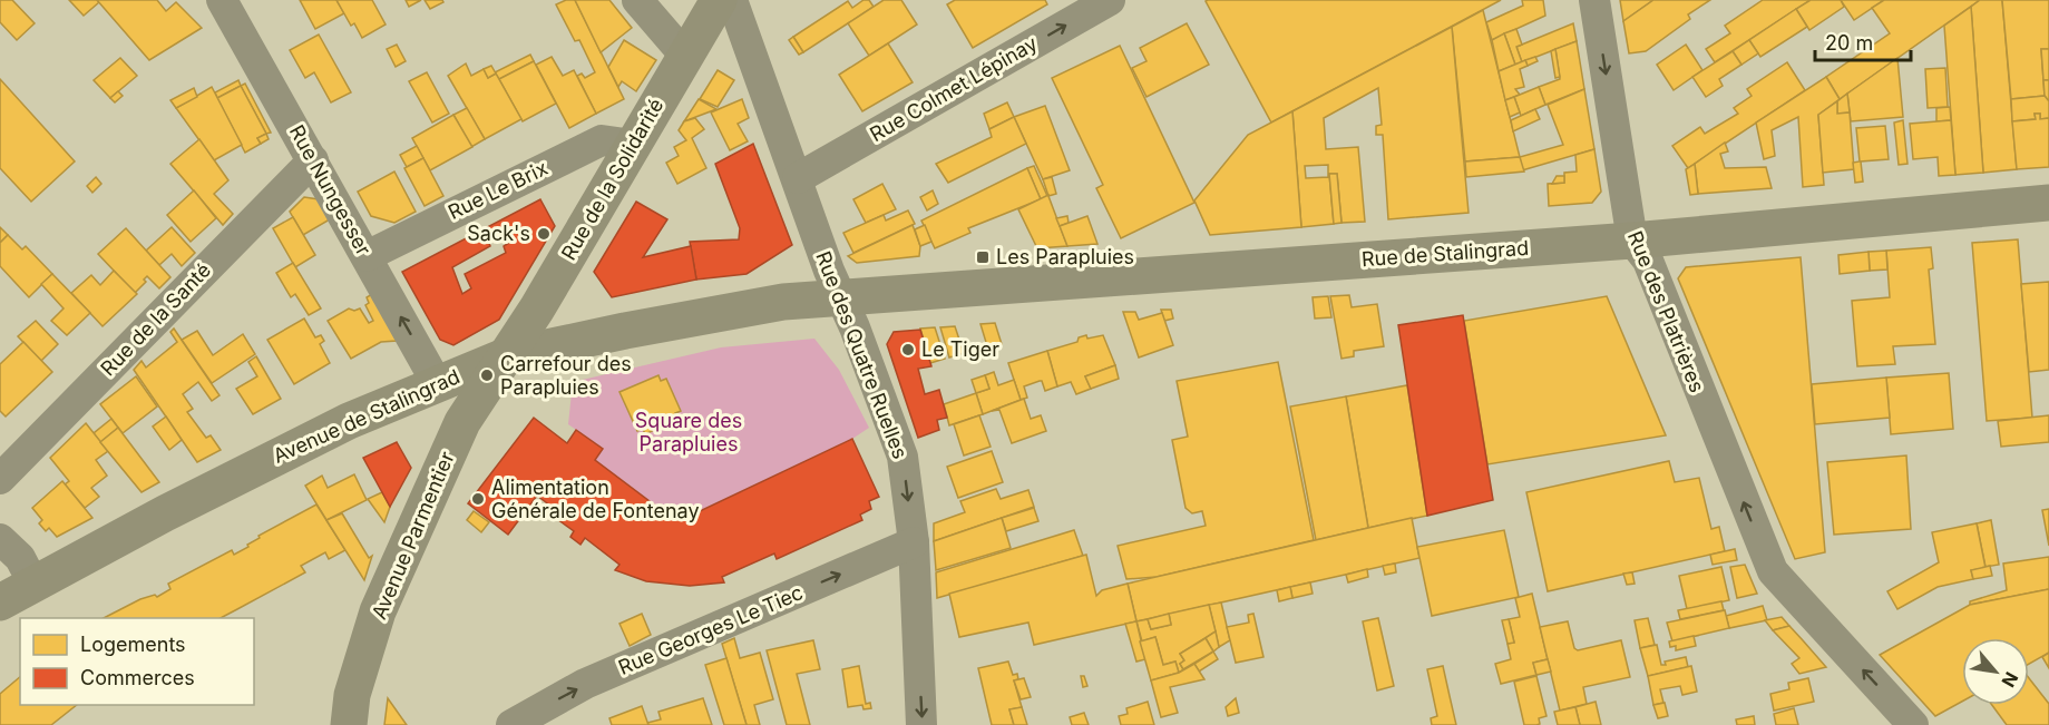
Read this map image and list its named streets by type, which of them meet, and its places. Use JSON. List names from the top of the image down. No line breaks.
{"streets":{"main road":["Rue de la Solidarité","Rue de Stalingrad","Avenue de Stalingrad","Avenue Parmentier"],"street":["Rue Colmet Lépinay","Rue Nungesser","Rue Le Brix","Rue des Platrières","Rue de la Santé","Rue des Quatre Ruelles","Rue Georges Le Tiec"]},"crossings":[["Rue Colmet Lépinay","Rue des Quatre Ruelles"],["Rue de la Solidarité","Rue Le Brix"],["Rue de la Solidarité","Avenue de Stalingrad"],["Rue de la Solidarité","Avenue Parmentier"],["Rue Nungesser","Rue Le Brix"],["Rue Nungesser","Rue de la Santé"],["Rue Nungesser","Avenue de Stalingrad"],["Rue de Stalingrad","Rue des Platrières"],["Rue de Stalingrad","Rue des Quatre Ruelles"],["Rue de Stalingrad","Avenue de Stalingrad"],["Rue des Quatre Ruelles","Avenue de Stalingrad"],["Rue des Quatre Ruelles","Rue Georges Le Tiec"],["Avenue de Stalingrad","Avenue Parmentier"]],"one_way":["Rue Colmet Lépinay","Rue des Quatre Ruelles","Rue Georges Le Tiec"],"parks":["Square des Parapluies"],"places":{"other":["Sack's","Le Tiger","Carrefour des Parapluies","Alimentation Générale de Fontenay"],"transit":["Les Parapluies"]},"legend":["Logements","Commerces"],"scale_bar":"20 m","north":"bottom right"}
